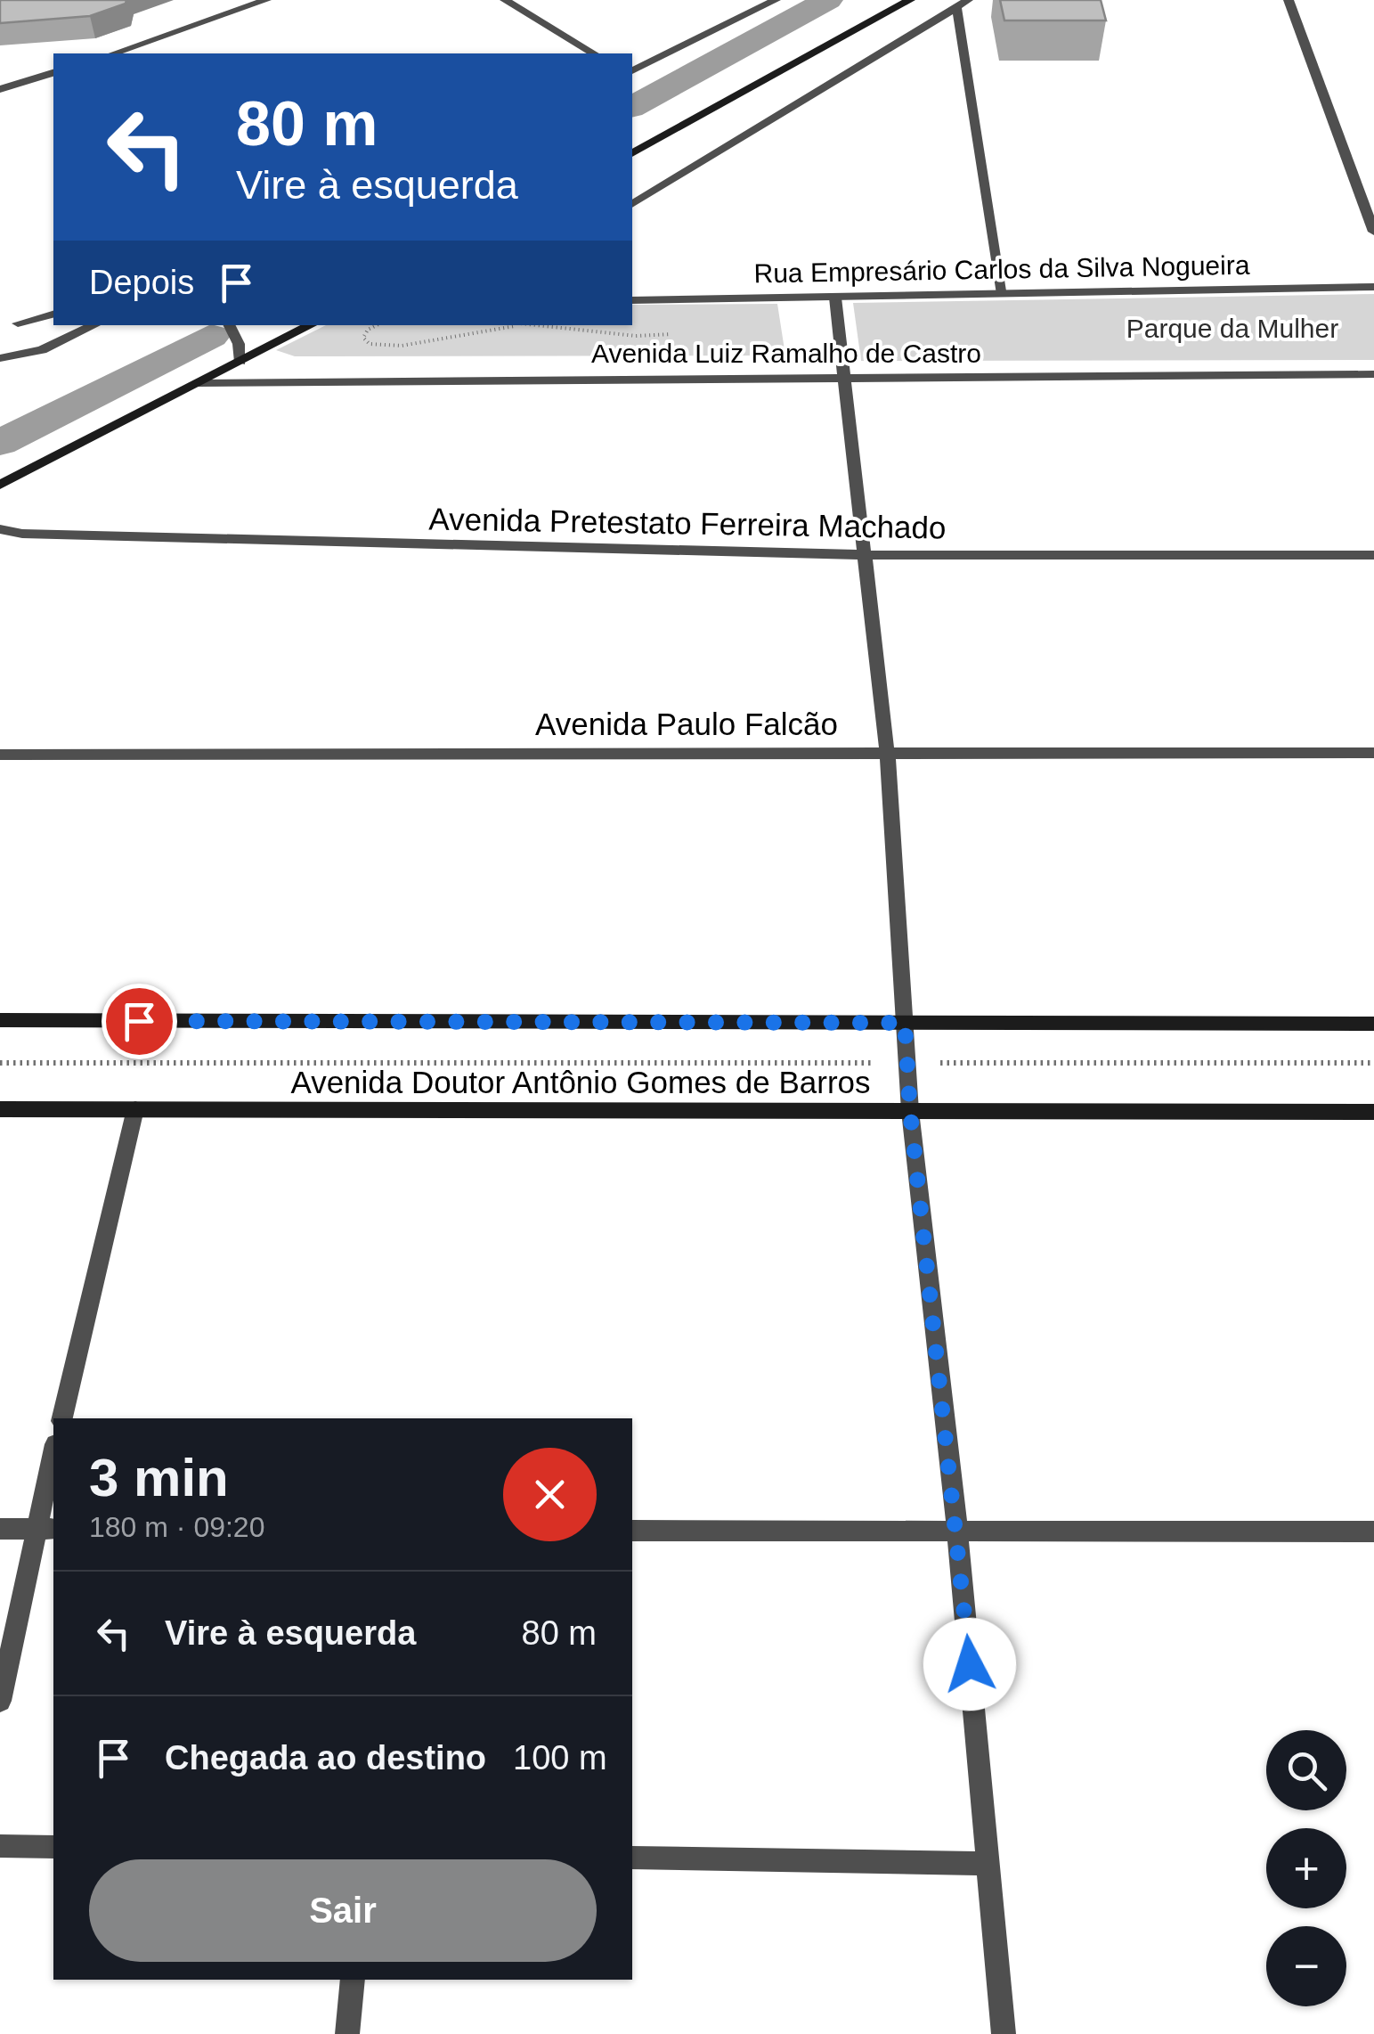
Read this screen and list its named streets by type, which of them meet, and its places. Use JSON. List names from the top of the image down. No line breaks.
{"streets":{"main road":["Avenida Doutor Antônio Gomes de Barros"],"street":["Rua Empresário Carlos da Silva Nogueira","Avenida Luiz Ramalho de Castro","Avenida Pretestato Ferreira Machado","Avenida Paulo Falcão"]},"parks":["Parque da Mulher"],"page":{"turn":["80 m","Vire à esquerda"],"then":"Depois","heading":["3 min","180 m · 09:20"],"list":[{"name":"Vire à esquerda","value":"80 m"},{"name":"Chegada ao destino","value":"100 m"}],"map_buttons":["+","−"],"buttons":"Sair"}}
